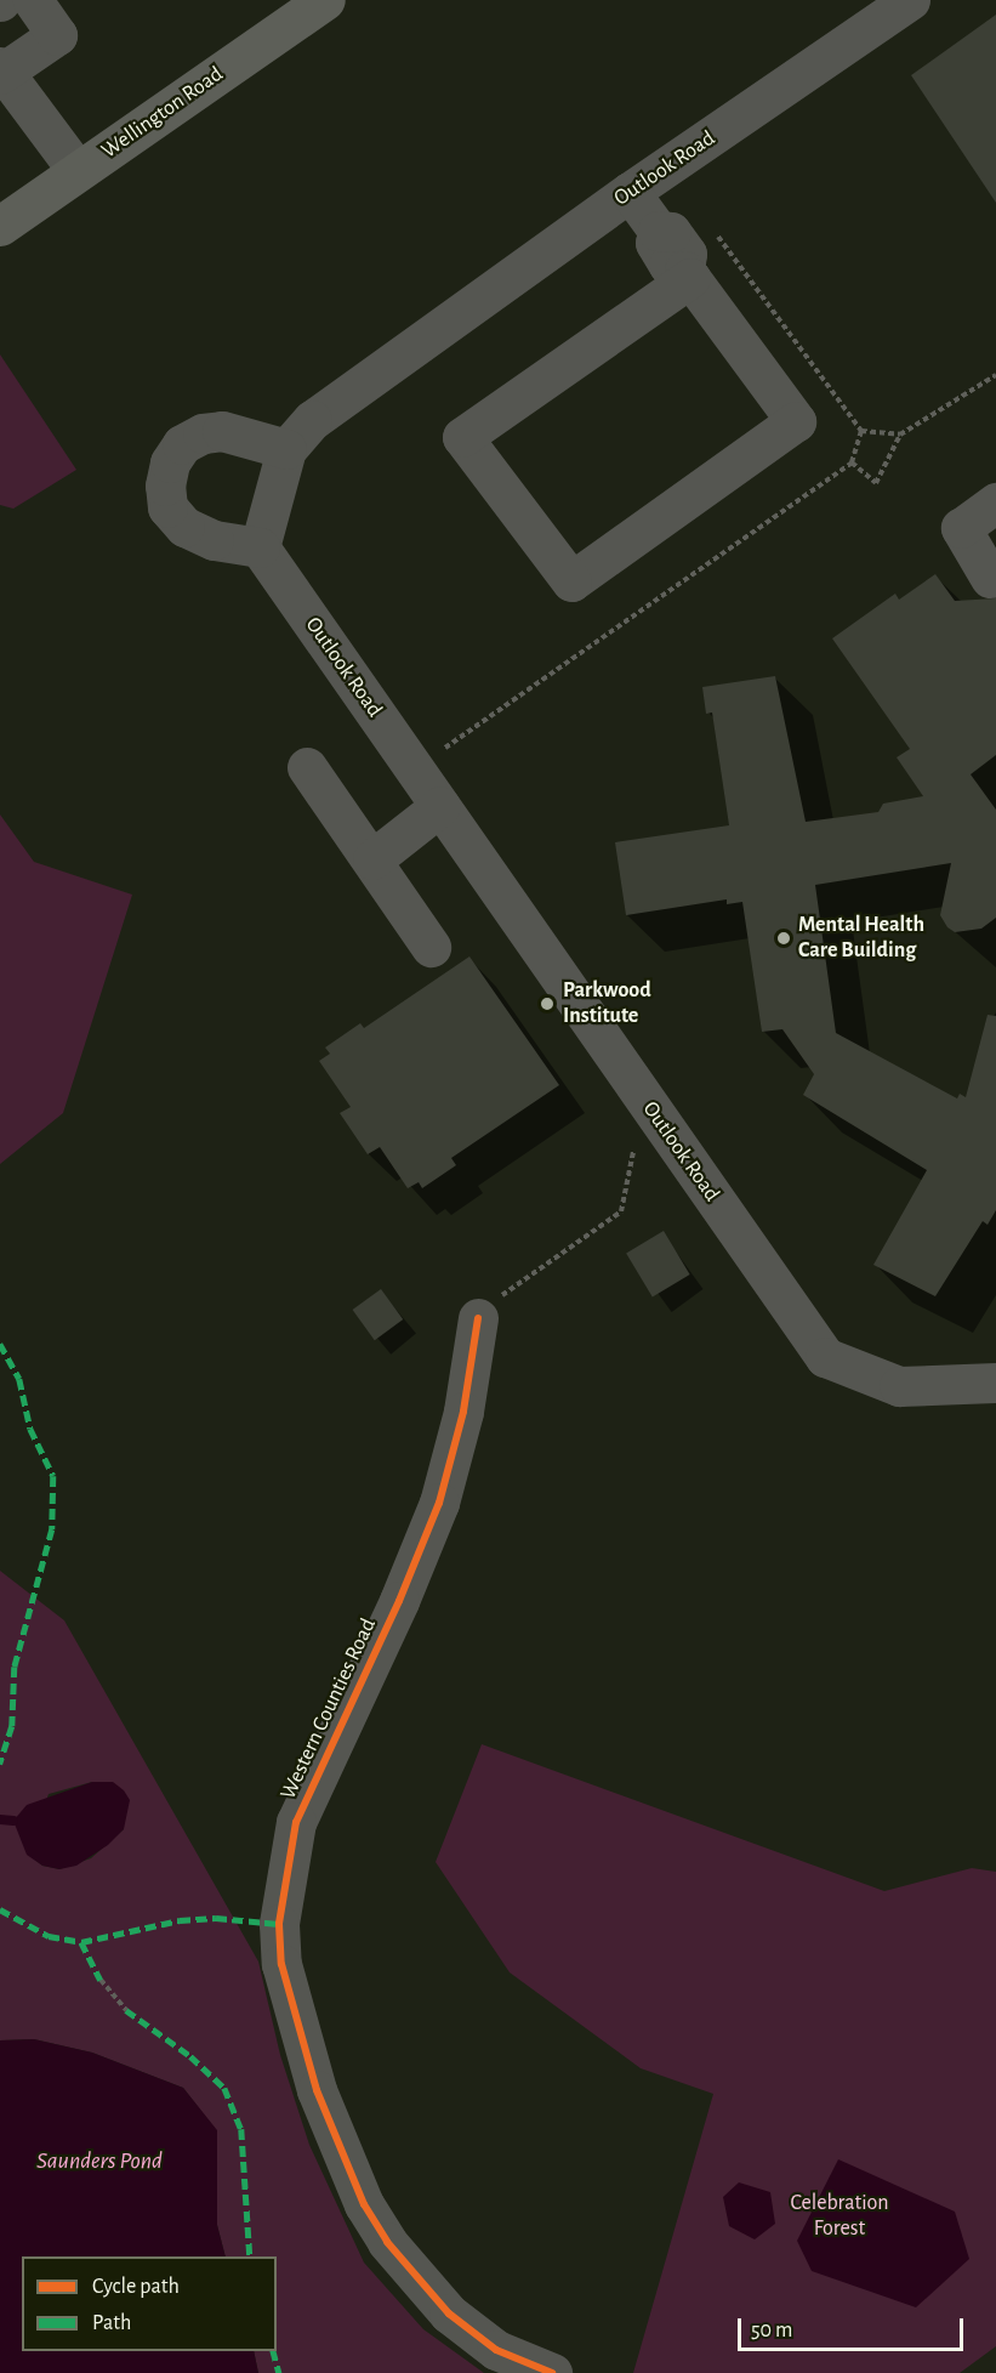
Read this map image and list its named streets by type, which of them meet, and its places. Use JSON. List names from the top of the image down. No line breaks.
{"streets":{"main road":["Wellington Road"],"street":["Outlook Road","Western Counties Road"]},"water":["Saunders Pond"],"parks":["Celebration Forest"],"places":["Mental Health Care Building","Parkwood Institute"],"legend":["Cycle path","Path"],"scale_bar":"50 m"}
